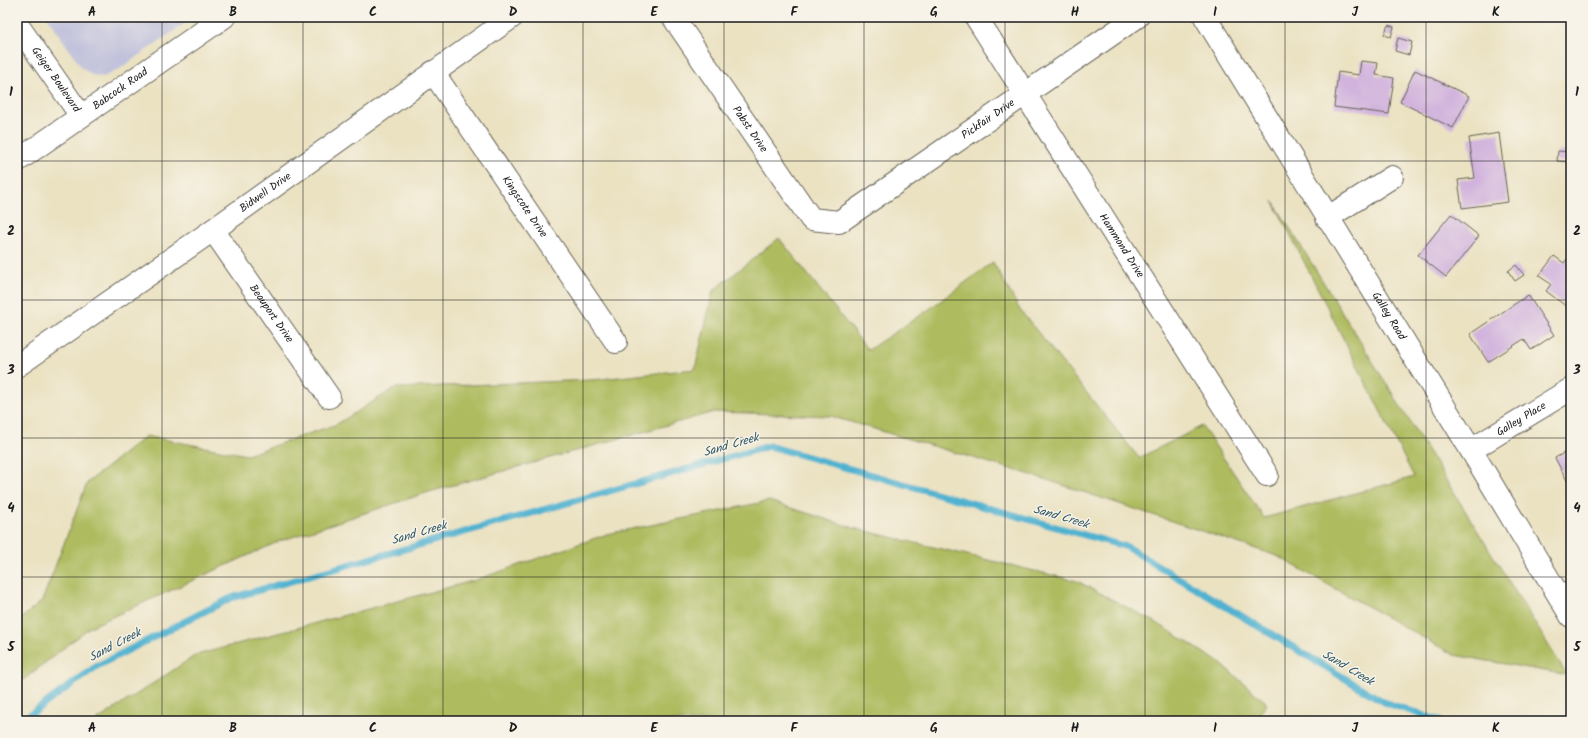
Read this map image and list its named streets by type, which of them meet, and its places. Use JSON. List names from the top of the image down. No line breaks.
{"streets":{"street":["Geiger Boulevard","Babcock Road","Pickfair Drive","Pabst Drive","Bidwell Drive","Kingscote Drive","Hammond Drive","Beauport Drive","Galley Road","Galley Place"]},"crossings":[["Geiger Boulevard","Babcock Road"],["Pickfair Drive","Pabst Drive"],["Pickfair Drive","Hammond Drive"],["Bidwell Drive","Kingscote Drive"],["Bidwell Drive","Beauport Drive"],["Galley Road","Galley Place"]],"water":["Sand Creek"],"grid":{"columns":["A","B","C","D","E","F","G","H","I","J","K"],"rows":["1","2","3","4","5"]}}
